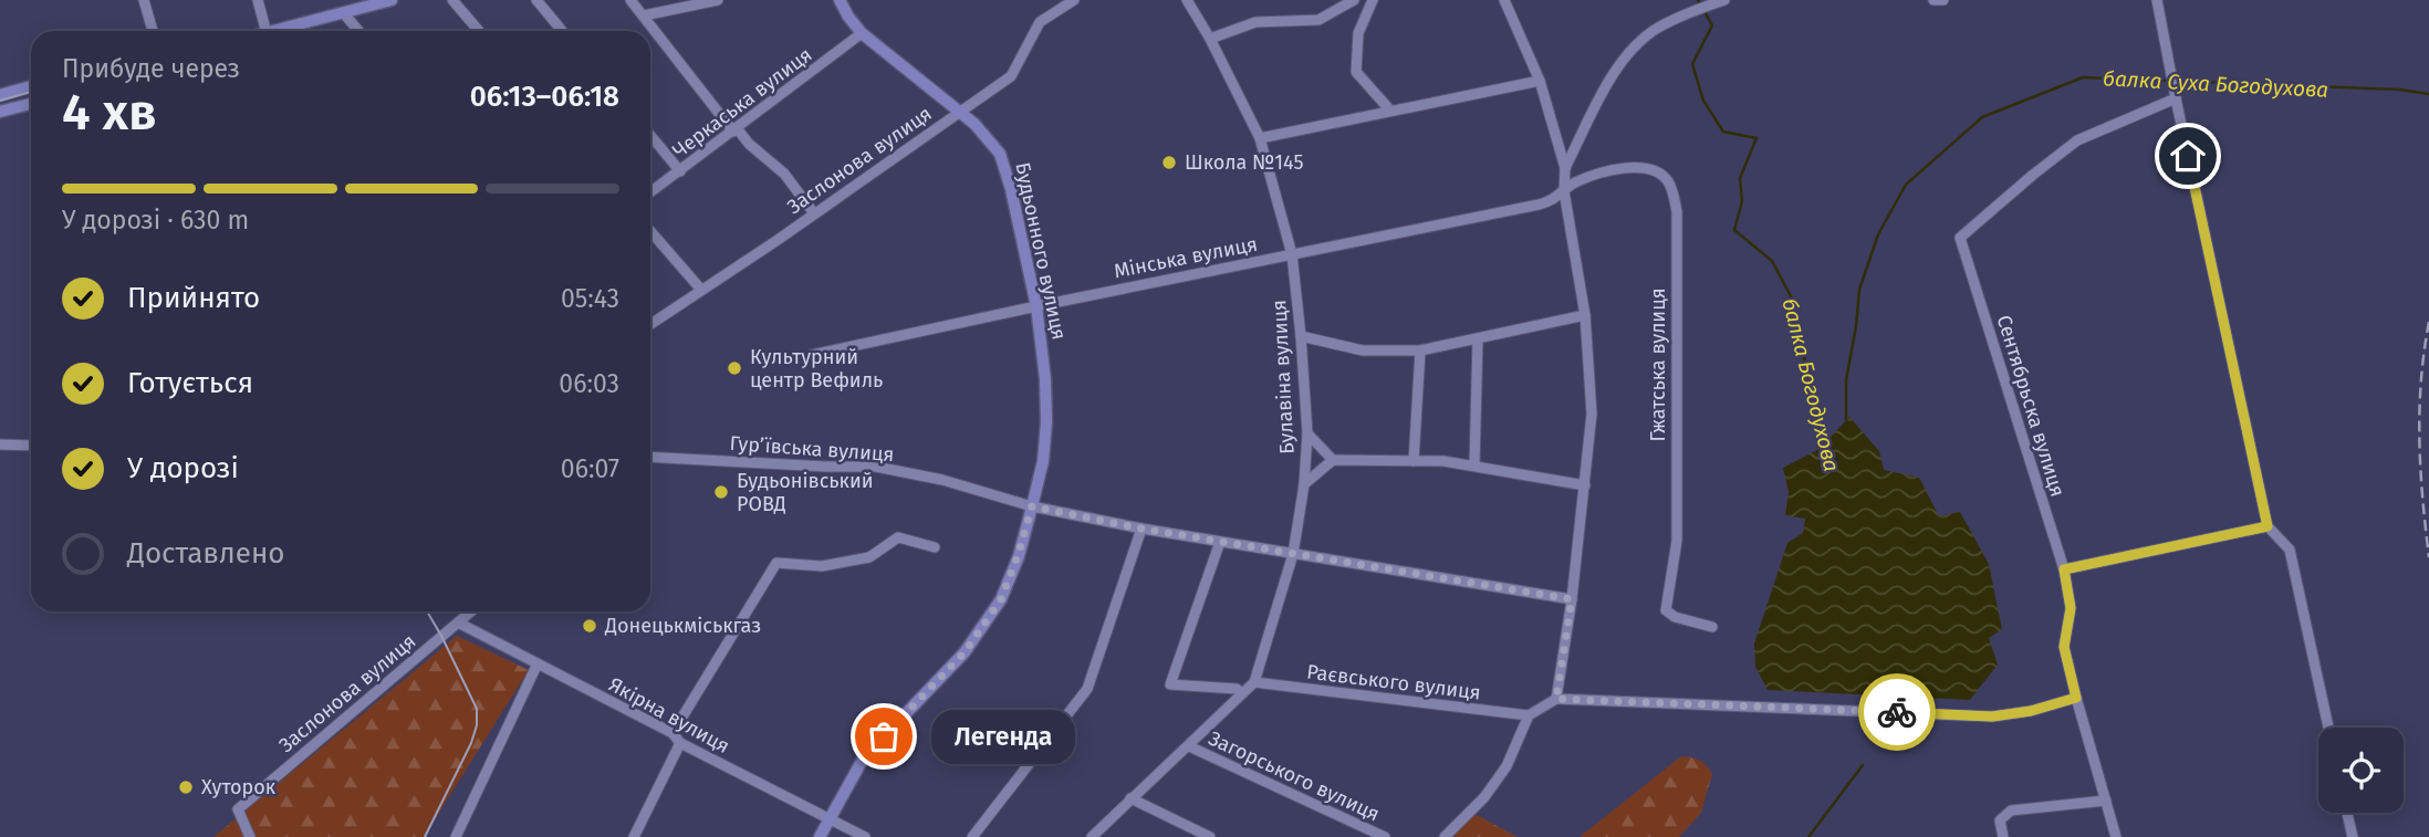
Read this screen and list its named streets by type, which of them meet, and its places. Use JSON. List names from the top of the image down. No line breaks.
{"streets":{"main road":["Будьонного вулиця"],"street":["Черкаська вулиця","Заслонова вулиця","Мінська вулиця","Гжатська вулиця","Булавіна вулиця","Сентябрьска вулиця","Гур’ївська вулиця","Раєвського вулиця","Якірна вулиця","Загорського вулиця"]},"crossings":[["Черкаська вулиця","Будьонного вулиця"],["Заслонова вулиця","Будьонного вулиця"],["Заслонова вулиця","Якірна вулиця"],["Будьонного вулиця","Мінська вулиця"],["Будьонного вулиця","Гур’ївська вулиця"],["Будьонного вулиця","Якірна вулиця"],["Мінська вулиця","Гжатська вулиця"],["Мінська вулиця","Булавіна вулиця"],["Булавіна вулиця","Гур’ївська вулиця"],["Булавіна вулиця","Раєвського вулиця"]],"water":["балка Суха Богодухова","балка Богодухова"],"places":["Школа №145","Культурний центр Вефиль","Будьонівський РОВД","Донецькміськгаз","Легенда","Хуторок"],"page":{"heading":["4 хв","Прибуде через","06:13–06:18"],"bar":"У дорозі · 630 m","list":[["Прийнято","05:43"],["Готується","06:03"],["У дорозі","06:07"],"Доставлено"],"bubble":"Легенда"}}
